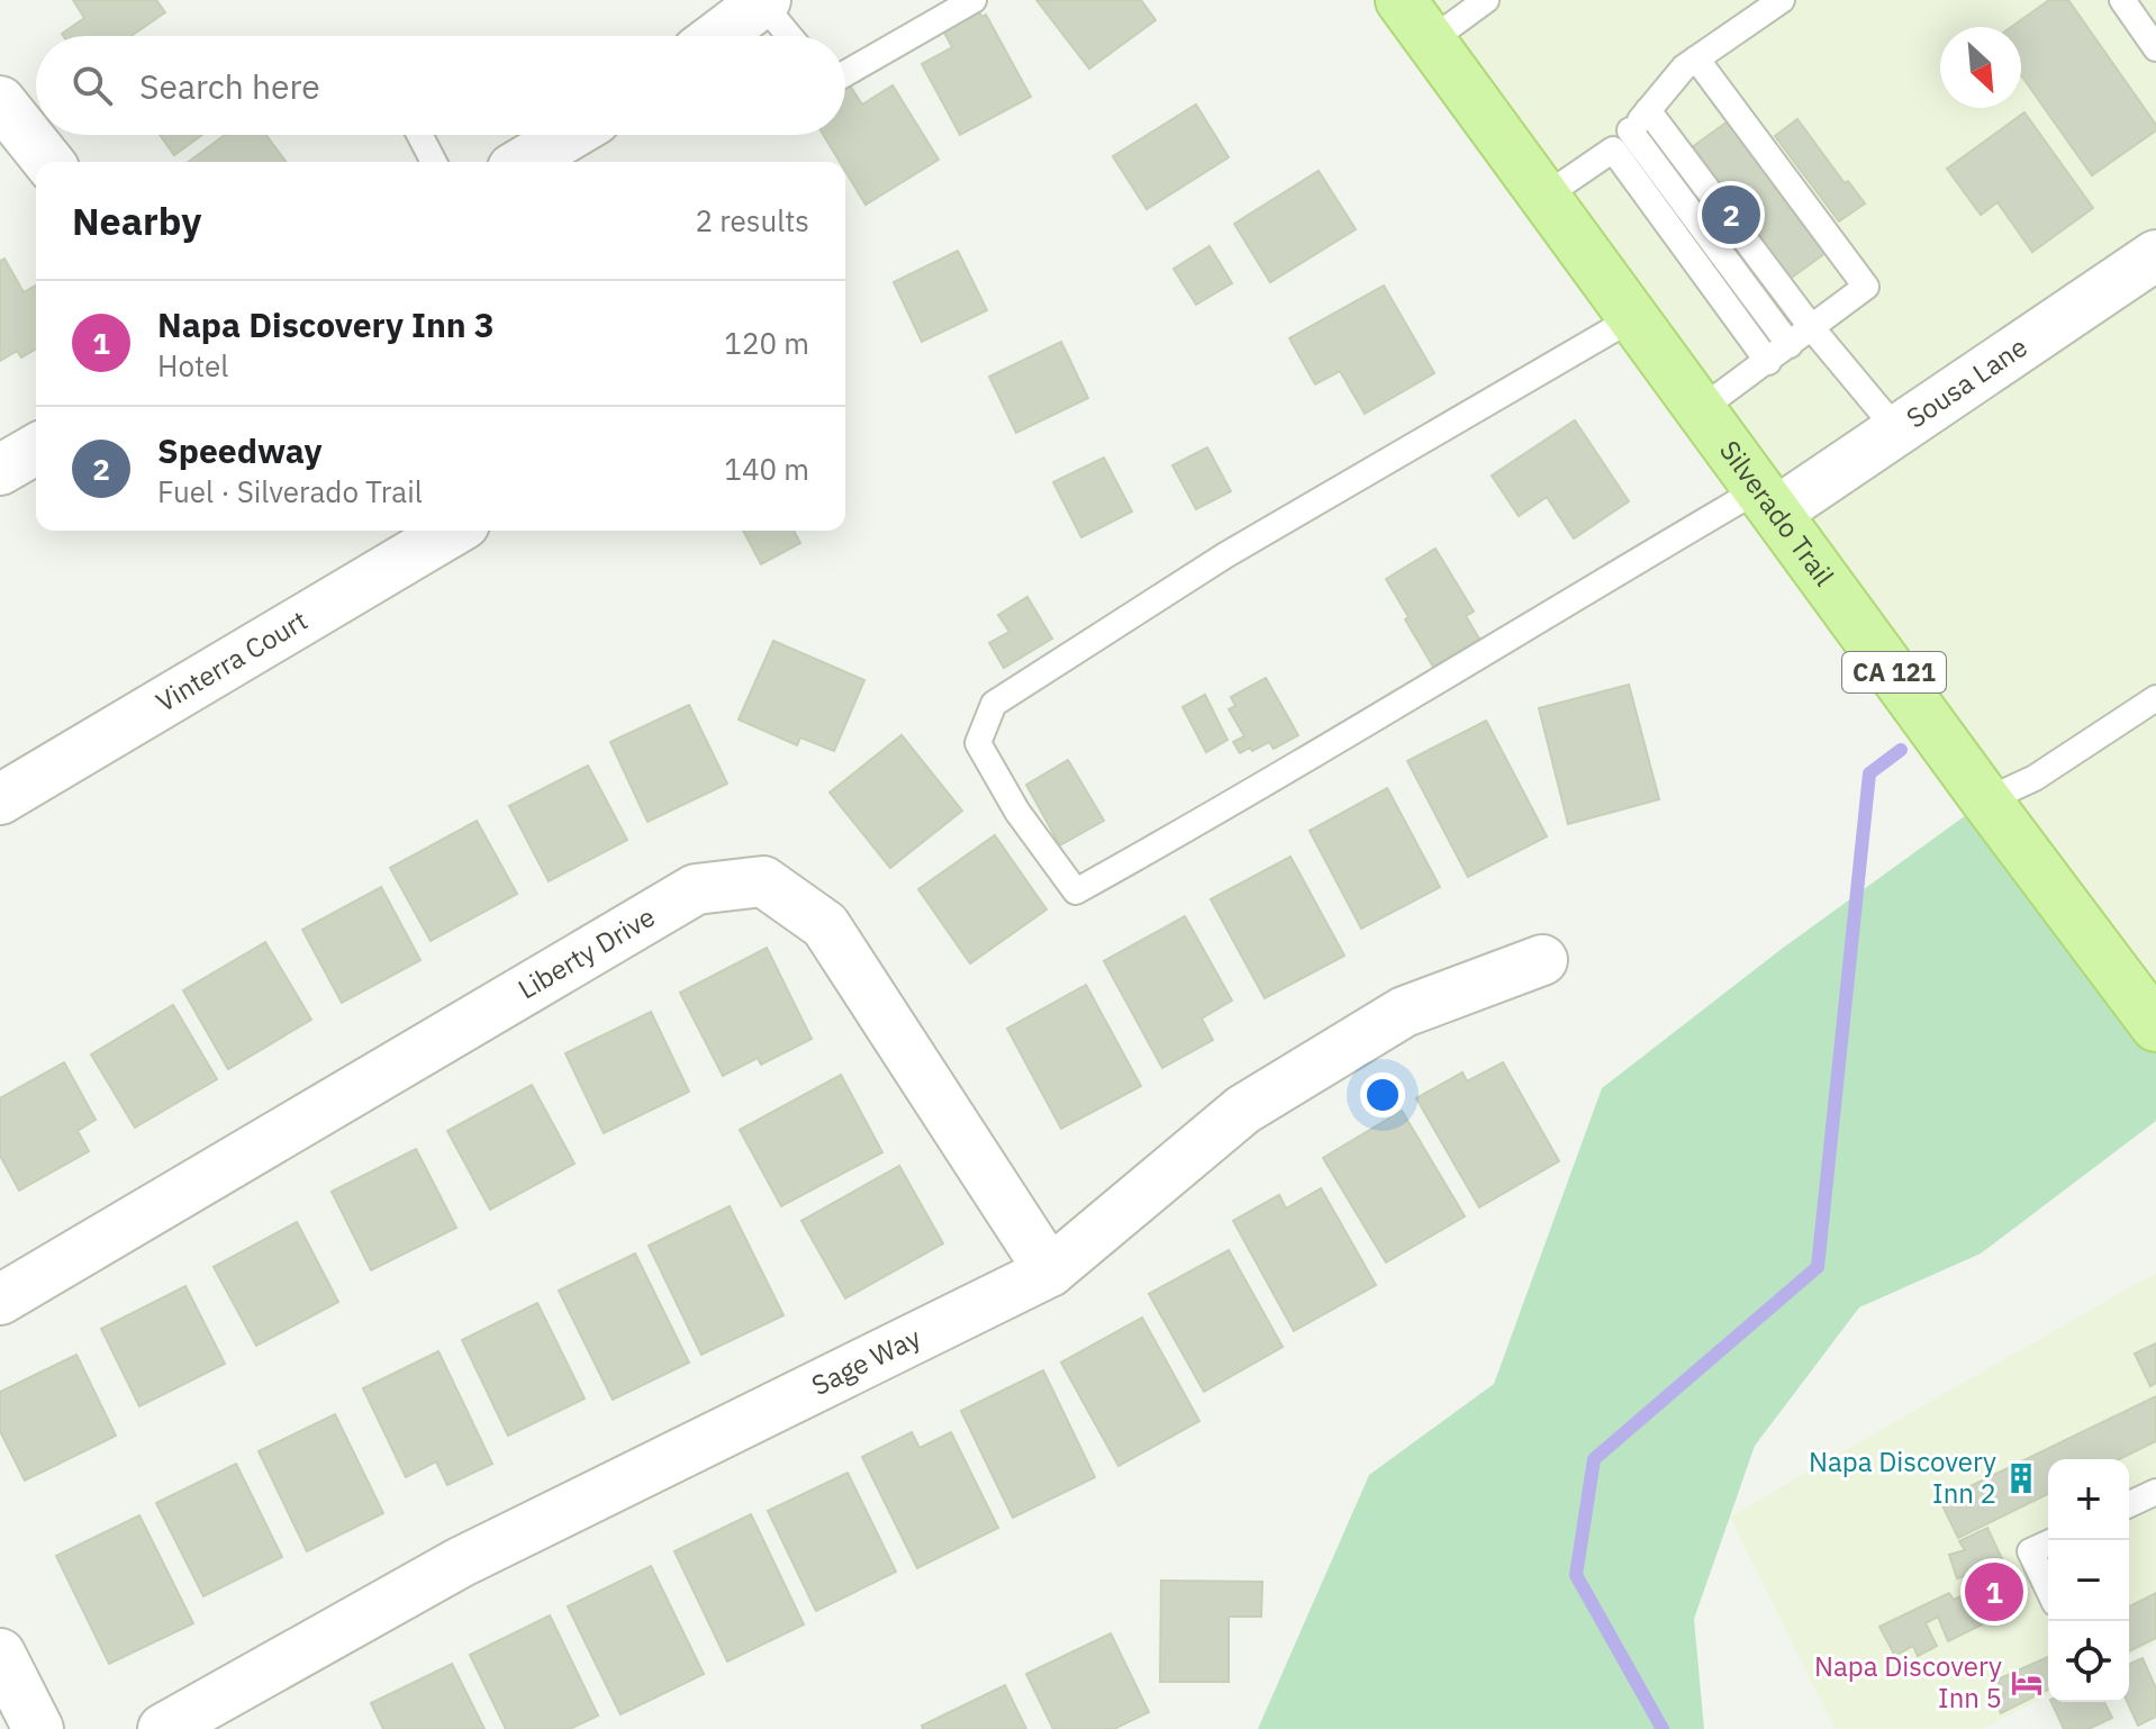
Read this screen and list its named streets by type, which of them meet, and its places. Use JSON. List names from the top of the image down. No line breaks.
{"streets":{"main road":["Silverado Trail","CA 121"],"street":["Sousa Lane","Vinterra Court","Liberty Drive","Sage Way"]},"crossings":[["Sousa Lane","Silverado Trail"],["Liberty Drive","Sage Way"]],"places":{"building":["Napa Discovery Inn 2"],"hotel":["Napa Discovery Inn 5"]},"north":"bottom right","page":{"search":"Search here","heading":["Nearby","2 results"],"pins":["2","1"],"list":[{"mark":"1","name":"Napa Discovery Inn 3","note":"Hotel","value":"120 m"},{"mark":"2","name":"Speedway","note":"Fuel · Silverado Trail","value":"140 m"}],"map_buttons":["+","−"]}}
